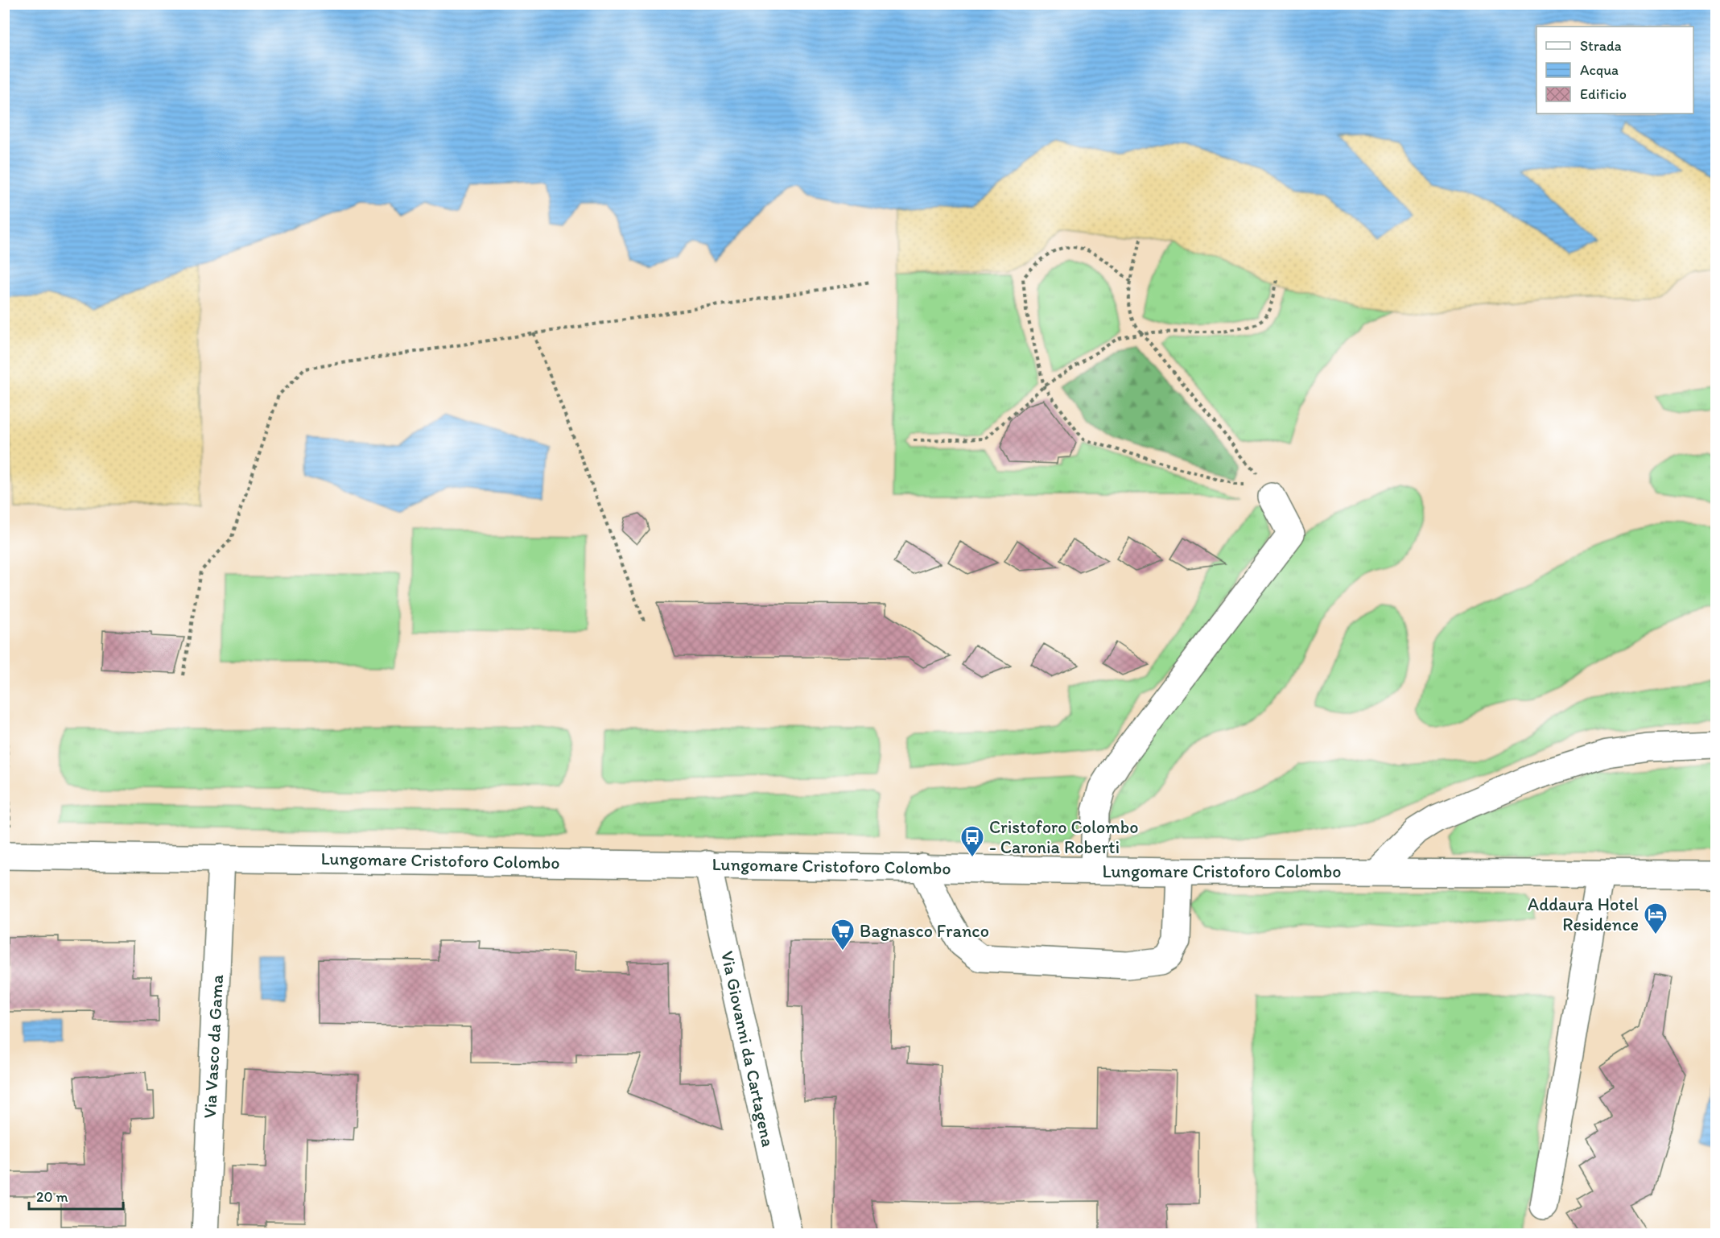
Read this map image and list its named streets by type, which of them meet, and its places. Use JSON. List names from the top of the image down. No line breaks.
{"streets":{"street":["Lungomare Cristoforo Colombo","Via Vasco da Gama","Via Giovanni da Cartagena"]},"crossings":[["Lungomare Cristoforo Colombo","Via Vasco da Gama"],["Lungomare Cristoforo Colombo","Via Giovanni da Cartagena"]],"places":{"bus stop":["Cristoforo Colombo - Caronia Roberti"],"hotel":["Addaura Hotel Residence"],"supermarket":["Bagnasco Franco"]},"legend":["Strada","Acqua","Edificio"],"scale_bar":"20 m"}
